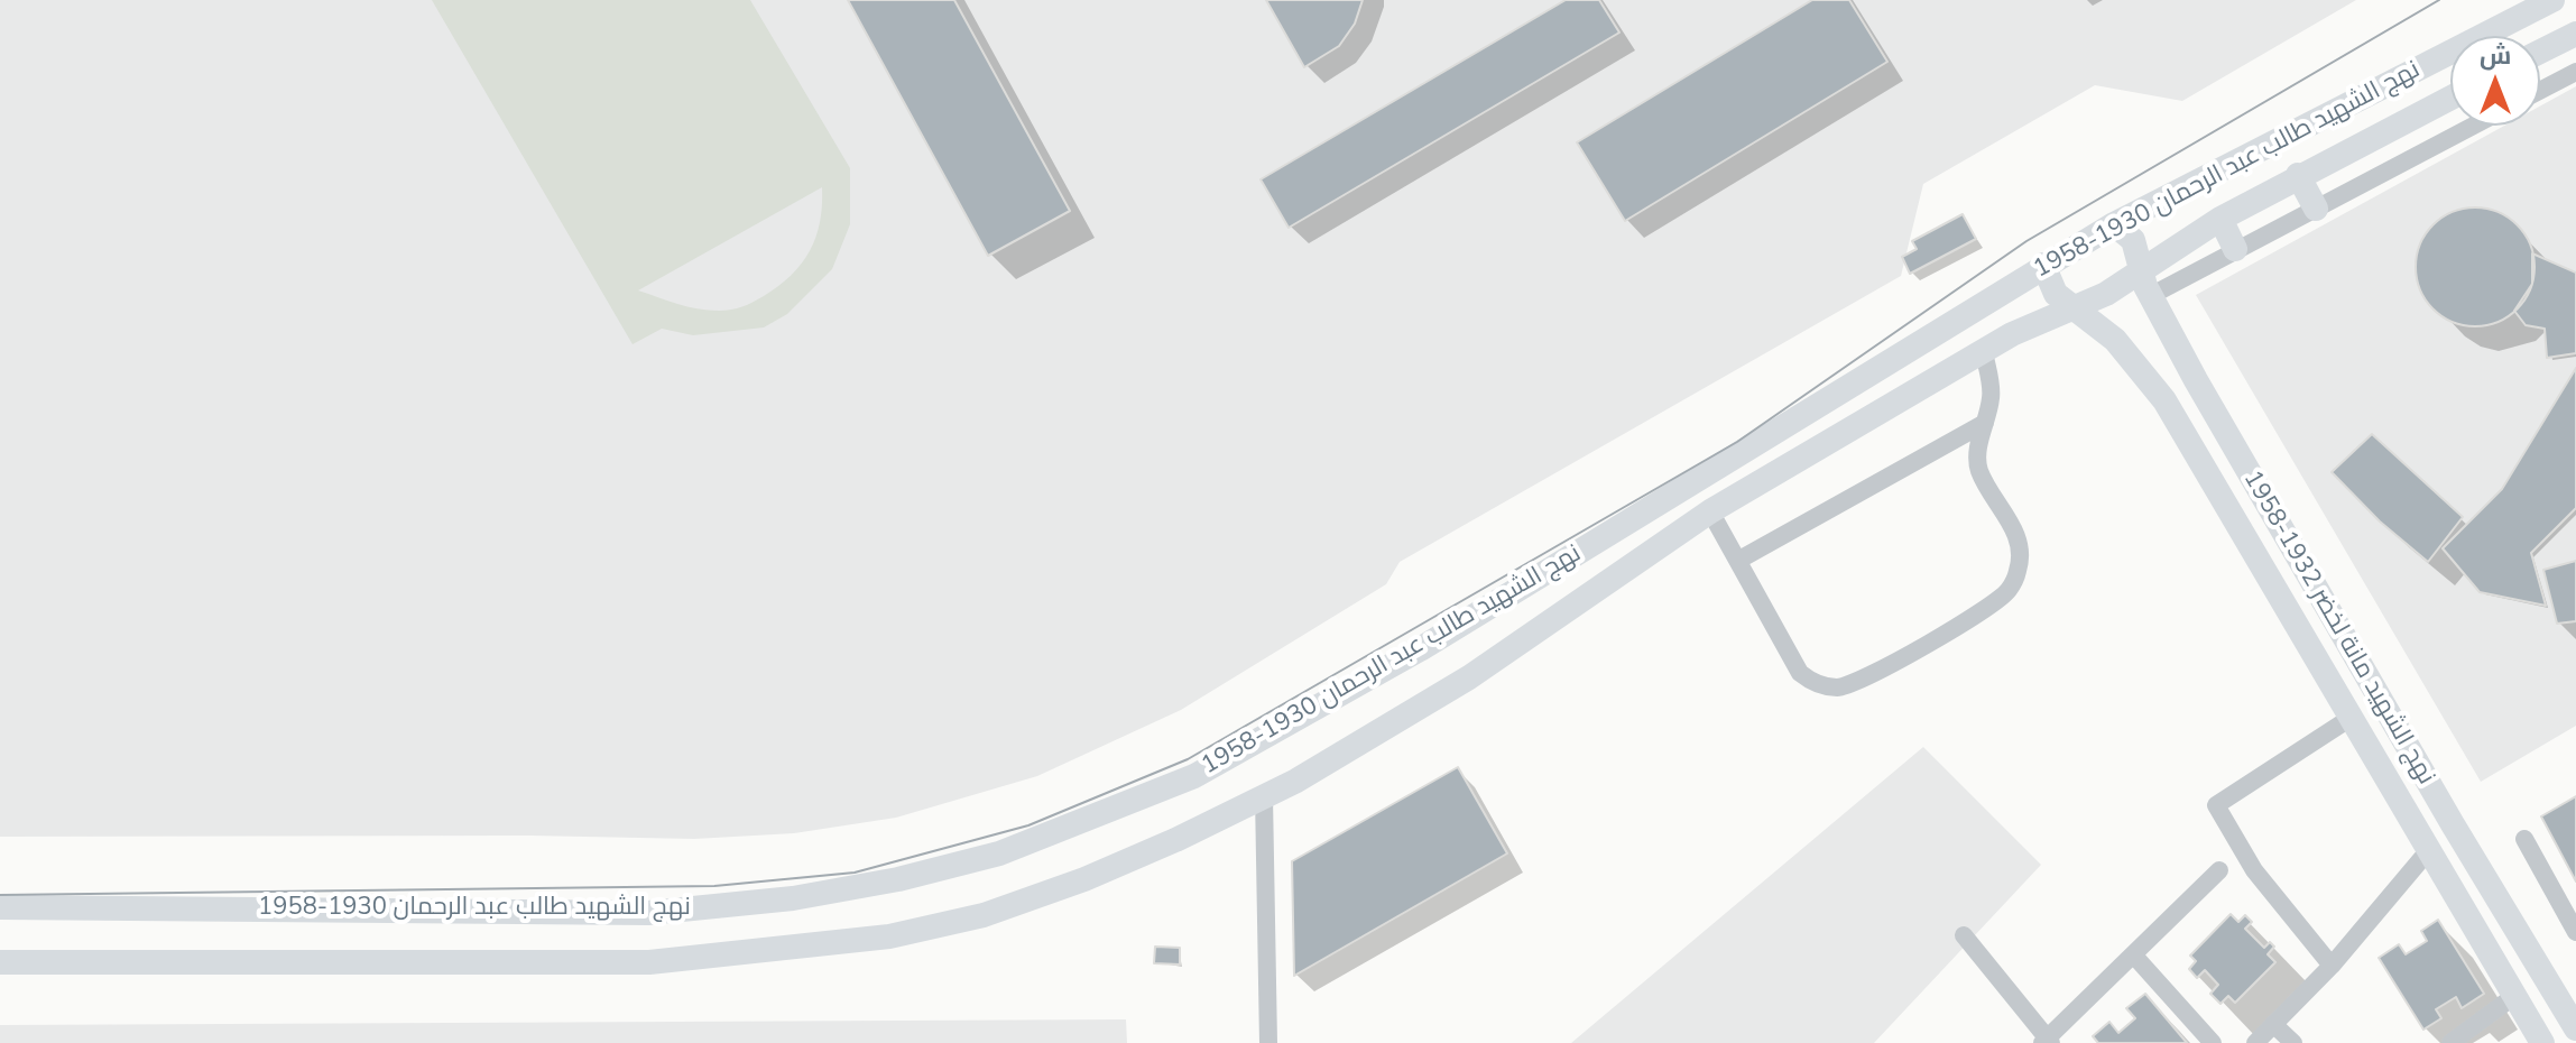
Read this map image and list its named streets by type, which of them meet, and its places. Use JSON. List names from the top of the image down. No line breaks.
{"streets":{"main road":["نهج الشهيد طالب عبد الرحمان 1930-1958","نهج الشهيد مانة لخضر 1932-1958"]},"crossings":[["نهج الشهيد طالب عبد الرحمان 1930-1958","نهج الشهيد مانة لخضر 1932-1958"]],"north":"top"}
